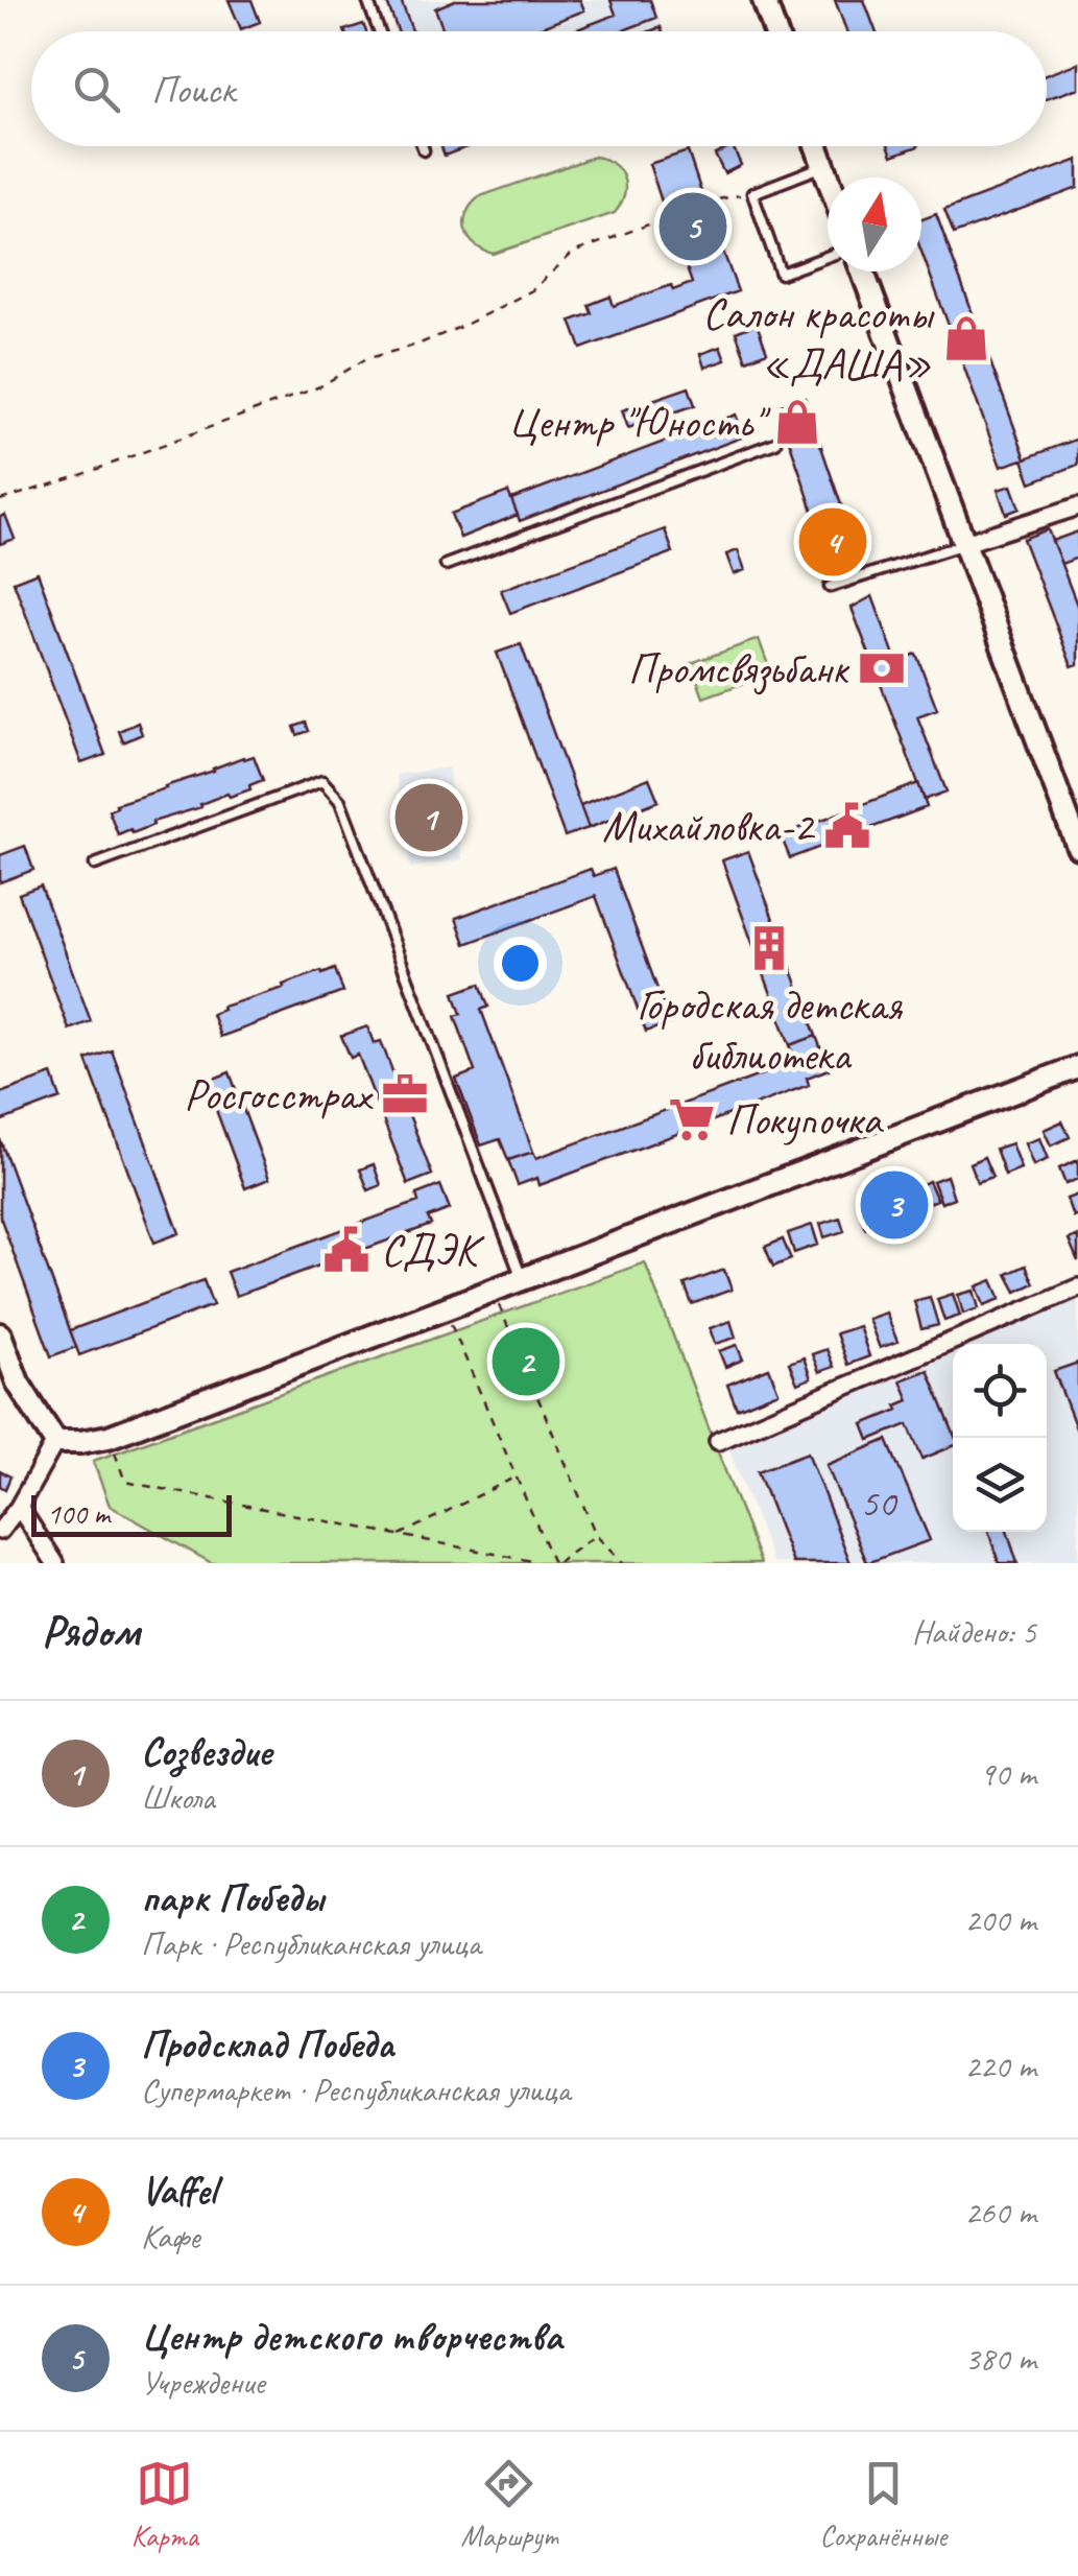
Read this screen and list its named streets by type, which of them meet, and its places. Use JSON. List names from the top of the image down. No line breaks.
{"places":{"shop":["Салон красоты «ДАША»","Центр \"Юность\""],"bank":["Промсвязьбанк"],"public building":["Михайловка-2","СДЭК"],"building":["Городская детская библиотека"],"office":["Росгосстрах"],"supermarket":["Покупочка"]},"house_numbers":["50"],"scale_bar":"100 m","north":"top","page":{"search":"Поиск","pins":["5","4","1","3","2"],"scale":"100 m","heading":["Рядом","Найдено: 5"],"list":[{"mark":"1","name":"Созвездие","note":"Школа","value":"90 m"},{"mark":"2","name":"парк Победы","note":"Парк · Республиканская улица","value":"200 m"},{"mark":"3","name":"Продсклад Победа","note":"Супермаркет · Республиканская улица","value":"220 m"},{"mark":"4","name":"Vaffel","note":"Кафе","value":"260 m"},{"mark":"5","name":"Центр детского творчества","note":"Учреждение","value":"380 m"}],"nav":["Карта","Маршрут","Сохранённые"]}}
